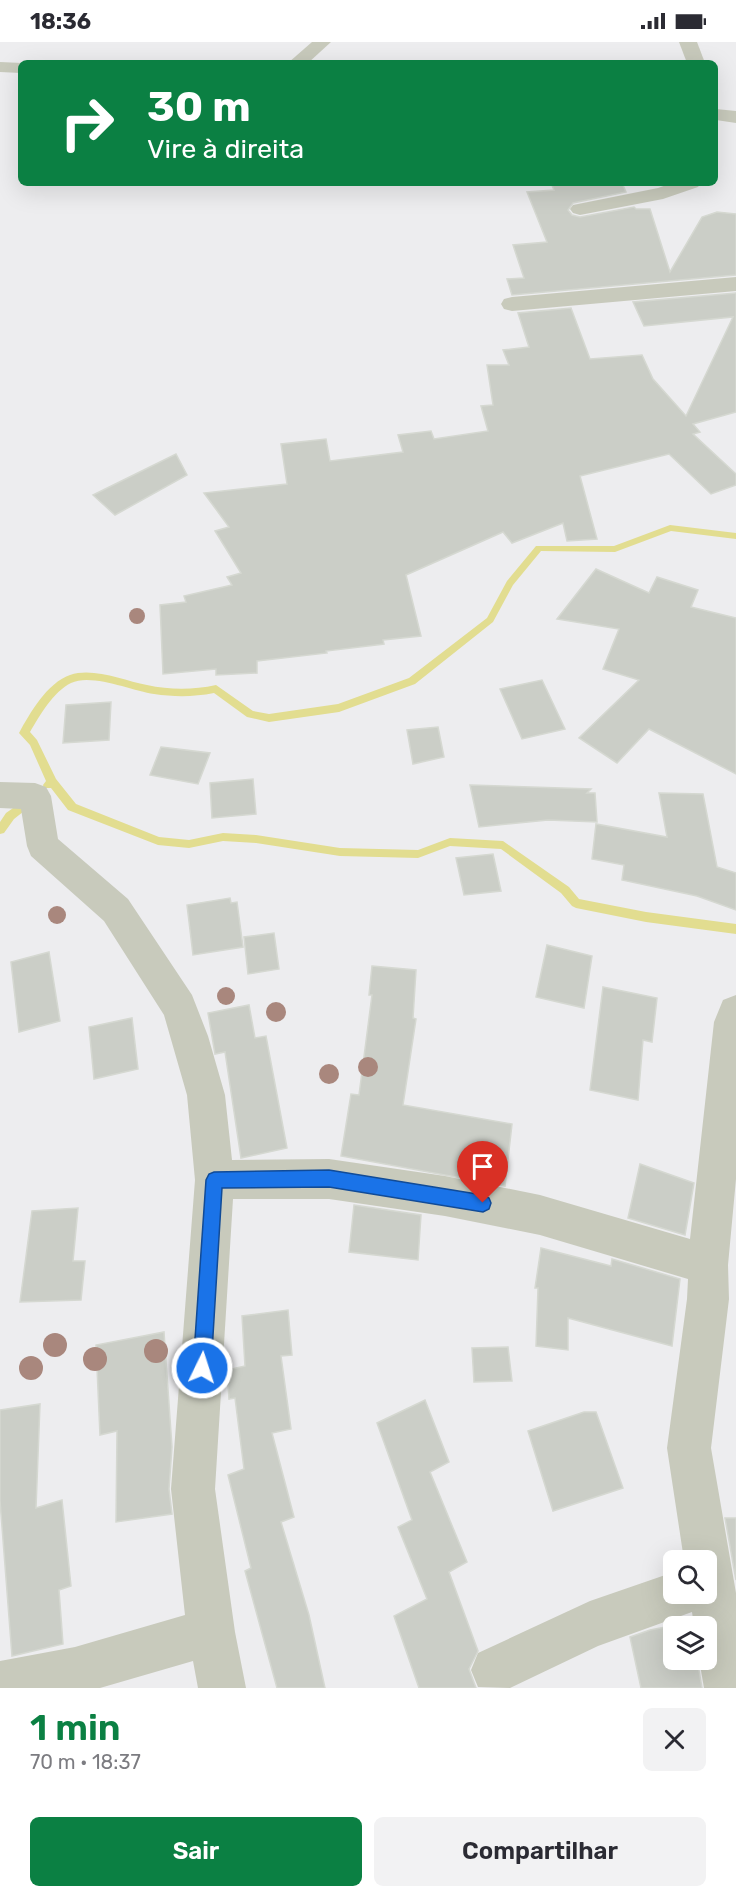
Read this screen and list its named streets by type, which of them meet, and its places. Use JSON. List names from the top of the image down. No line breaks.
{"page":{"status":"18:36","turn":["30 m","Vire à direita"],"heading":["1 min","70 m · 18:37"],"buttons":["Sair","Compartilhar"]}}
